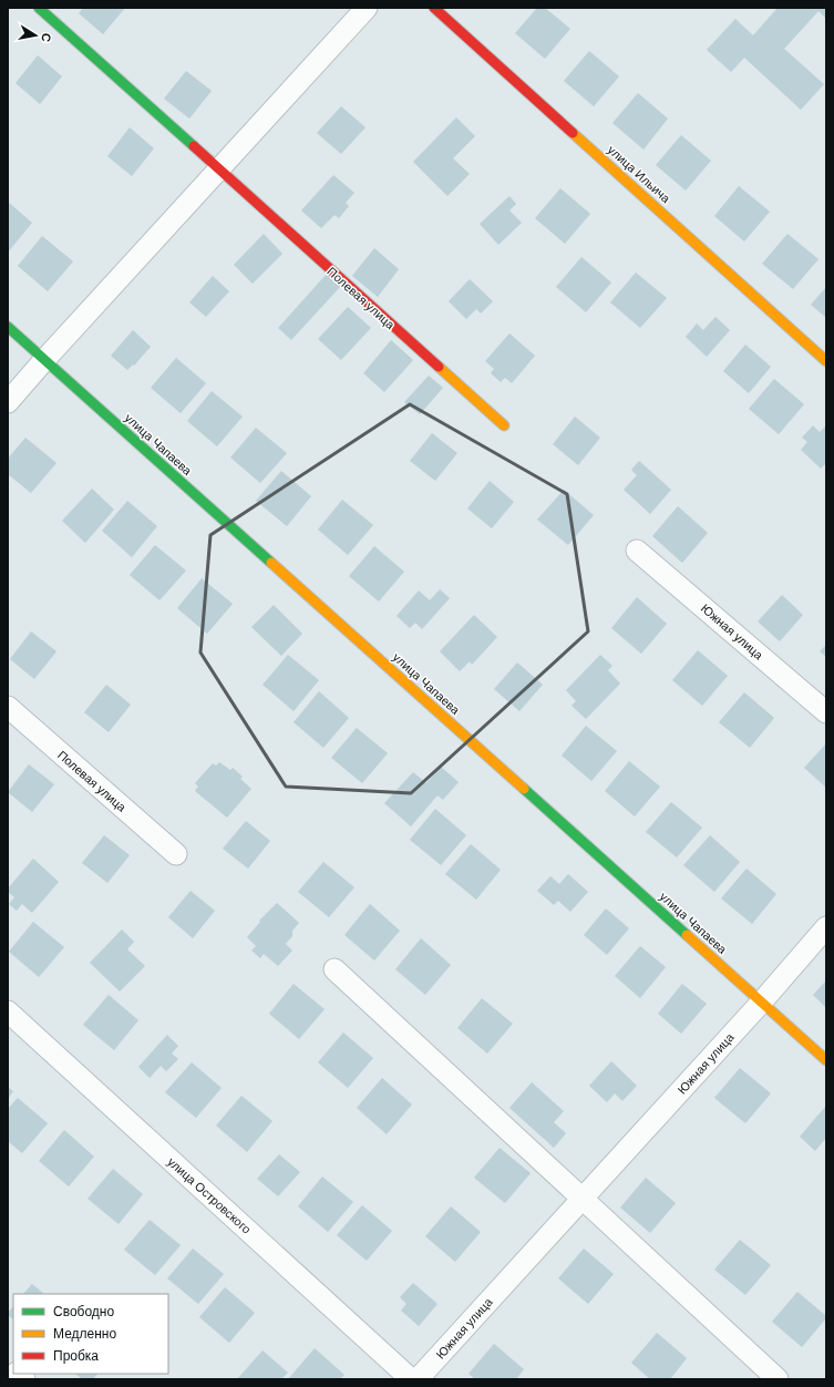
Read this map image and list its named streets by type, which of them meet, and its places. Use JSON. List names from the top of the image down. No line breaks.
{"streets":{"street":["улица Ильича","Полевая улица","улица Чапаева","Южная улица","улица Островского"]},"crossings":[["улица Чапаева","Южная улица"]],"legend":["Свободно","Медленно","Пробка"],"north":"right"}
